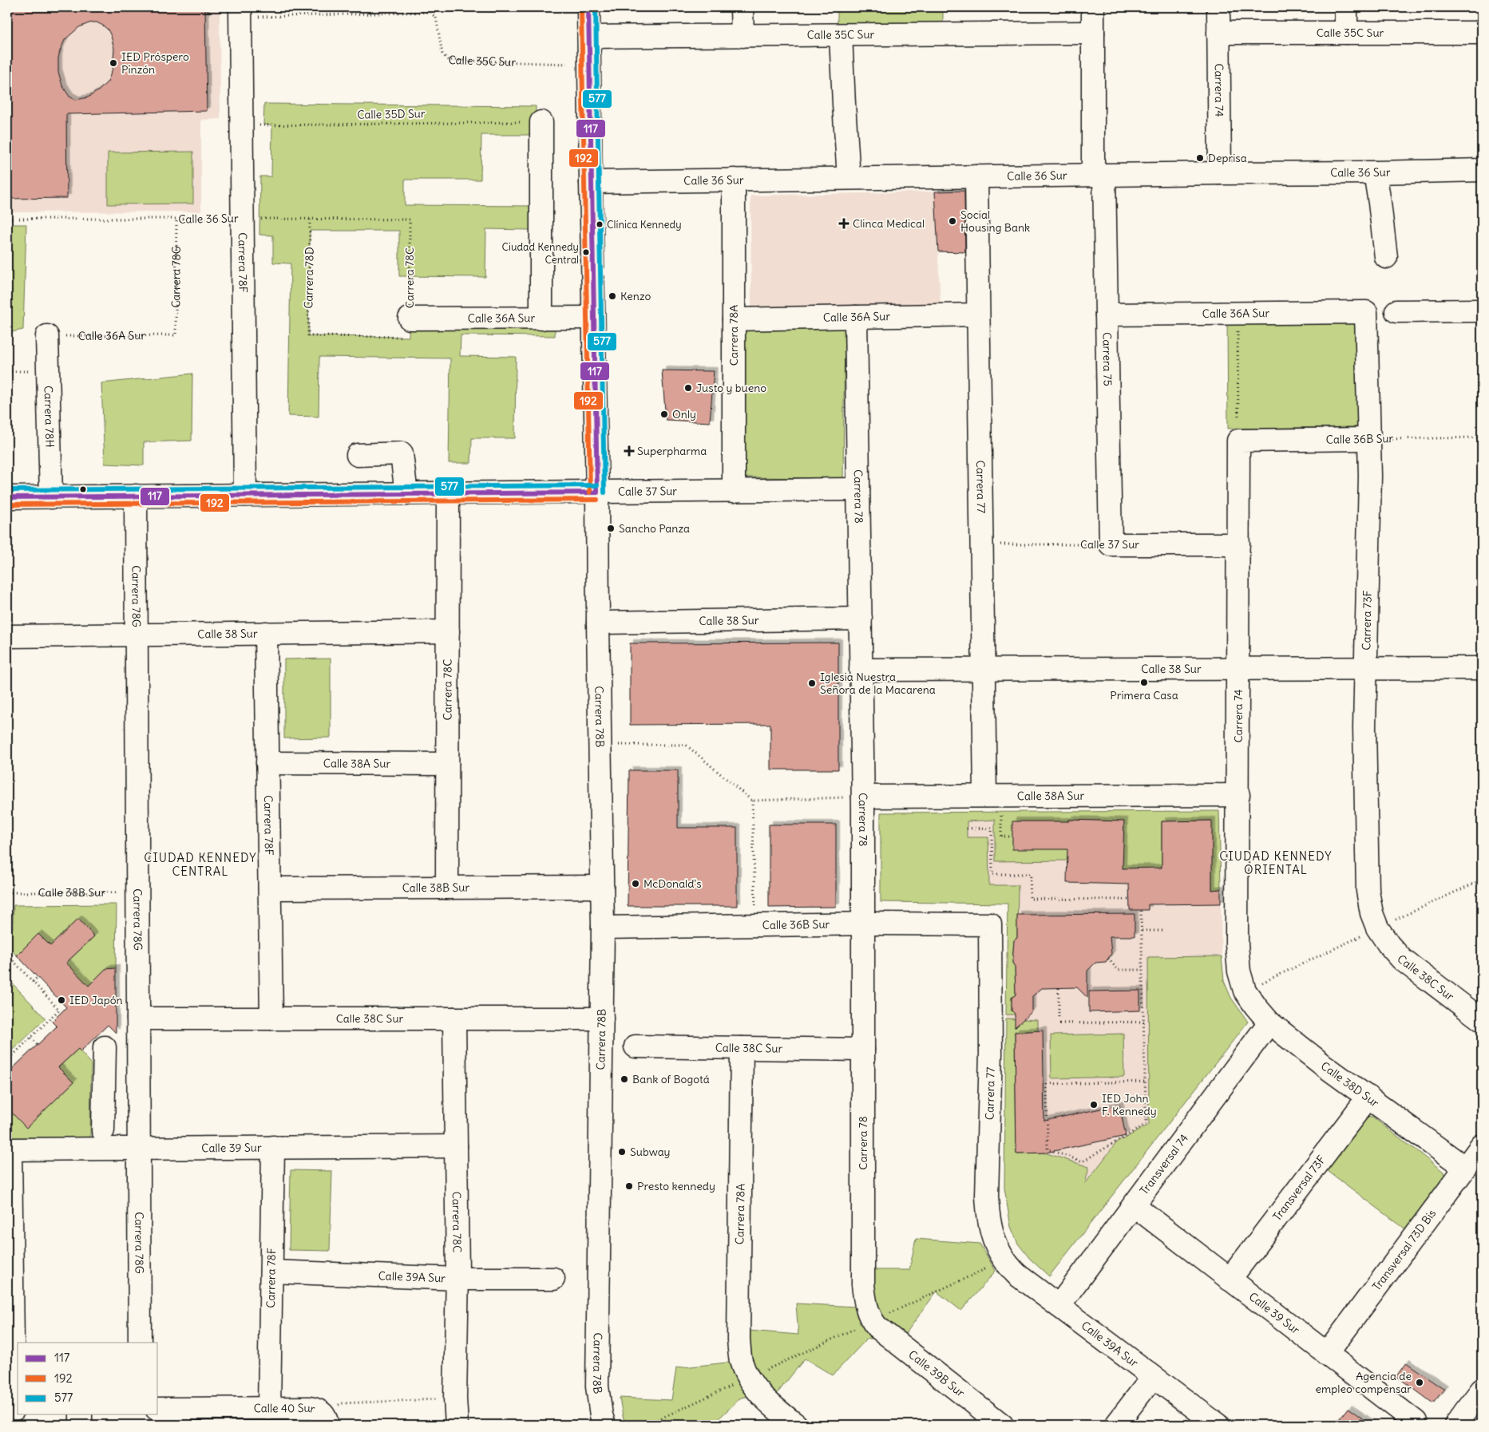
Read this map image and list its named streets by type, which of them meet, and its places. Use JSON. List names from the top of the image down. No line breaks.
{"streets":{"street":["Calle 35C Sur","Carrera 74","Calle 36 Sur","Carrera 78F","Carrera 78G","Carrera 78C","Calle 36A Sur","Carrera 78A","Carrera 75","Carrera 78H","Calle 36B Sur","Carrera 77","Calle 37 Sur","Carrera 78","Carrera 73F","Calle 38 Sur","Carrera 78B","Calle 38A Sur","Calle 38B Sur","Calle 38C Sur","Calle 38D Sur","Calle 39 Sur","Transversal 74","Transversal 73F","Transversal 73D Bis","Calle 39A Sur","Calle 39B Sur","Calle 40 Sur"],"path":["Calle 35D Sur","Carrera 78D"]},"crossings":[["Calle 35C Sur","Carrera 74"],["Calle 35C Sur","Carrera 78F"],["Calle 35C Sur","Carrera 75"],["Calle 35C Sur","Carrera 78B"],["Carrera 74","Calle 36 Sur"],["Carrera 74","Calle 36B Sur"],["Carrera 74","Calle 37 Sur"],["Carrera 74","Calle 38 Sur"],["Carrera 74","Calle 38A Sur"],["Carrera 74","Calle 38D Sur"],["Calle 35D Sur","Carrera 78F"],["Calle 36 Sur","Carrera 78F"],["Calle 36 Sur","Carrera 78G"],["Calle 36 Sur","Carrera 78D"],["Calle 36 Sur","Carrera 78C"],["Calle 36 Sur","Carrera 78A"],["Calle 36 Sur","Carrera 75"],["Calle 36 Sur","Carrera 77"],["Calle 36 Sur","Carrera 78B"],["Carrera 78F","Calle 37 Sur"],["Carrera 78F","Calle 38 Sur"],["Carrera 78F","Calle 38A Sur"],["Carrera 78F","Calle 38B Sur"],["Carrera 78F","Calle 38C Sur"],["Carrera 78F","Calle 39 Sur"],["Carrera 78F","Calle 39A Sur"],["Carrera 78F","Calle 40 Sur"],["Carrera 78G","Calle 36A Sur"],["Carrera 78G","Calle 37 Sur"],["Carrera 78G","Calle 38 Sur"],["Carrera 78G","Calle 38B Sur"],["Carrera 78G","Calle 38C Sur"],["Carrera 78G","Calle 39 Sur"],["Carrera 78D","Carrera 78C"],["Carrera 78D","Calle 36A Sur"],["Carrera 78C","Calle 36A Sur"],["Carrera 78C","Calle 37 Sur"],["Carrera 78C","Calle 38 Sur"],["Carrera 78C","Calle 38A Sur"],["Carrera 78C","Calle 38B Sur"],["Carrera 78C","Calle 38C Sur"],["Carrera 78C","Calle 39 Sur"],["Carrera 78C","Calle 39A Sur"],["Carrera 78C","Calle 40 Sur"],["Calle 36A Sur","Carrera 78A"],["Calle 36A Sur","Carrera 75"],["Calle 36A Sur","Carrera 78H"],["Calle 36A Sur","Carrera 77"],["Calle 36A Sur","Carrera 78"],["Calle 36A Sur","Carrera 73F"],["Calle 36A Sur","Carrera 78B"],["Carrera 78A","Calle 37 Sur"],["Carrera 78A","Calle 38C Sur"],["Carrera 75","Calle 37 Sur"],["Carrera 78H","Calle 37 Sur"],["Calle 36B Sur","Carrera 77"],["Calle 36B Sur","Carrera 78"],["Calle 36B Sur","Carrera 73F"],["Calle 36B Sur","Carrera 78B"],["Carrera 77","Calle 37 Sur"],["Carrera 77","Calle 38 Sur"],["Carrera 77","Calle 38A Sur"],["Carrera 77","Calle 39A Sur"],["Calle 37 Sur","Carrera 78"],["Calle 37 Sur","Carrera 78B"],["Carrera 78","Calle 38 Sur"],["Carrera 78","Calle 38A Sur"],["Carrera 78","Calle 38C Sur"],["Carrera 78","Calle 39B Sur"],["Carrera 73F","Calle 38 Sur"],["Carrera 73F","Calle 38C Sur"],["Calle 38 Sur","Carrera 78B"],["Carrera 78B","Calle 38B Sur"],["Carrera 78B","Calle 38C Sur"],["Calle 38D Sur","Transversal 74"],["Calle 38D Sur","Transversal 73F"],["Calle 38D Sur","Transversal 73D Bis"],["Calle 39 Sur","Transversal 74"],["Calle 39 Sur","Transversal 73F"],["Calle 39 Sur","Transversal 73D Bis"],["Transversal 74","Calle 39A Sur"]],"districts":["CIUDAD KENNEDY ORIENTAL","CIUDAD KENNEDY CENTRAL"],"places":{"other":["IED Próspero Pinzón","Deprisa","Social Housing Bank","Clínica Kennedy","Ciudad Kennedy Central","Kenzo","Justo y bueno","Only","Sancho Panza","Primera Casa","Iglesia Nuestra Señora de la Macarena","McDonald's","IED Japón","Bank of Bogotá","IED John F. Kennedy","Subway","Presto kennedy","Agencia de empleo compensar"],"health":["Clinca Medical","Superpharma"]},"lines":["transit line 117","transit line 192","transit line 577"],"legend":["117","192","577"]}
